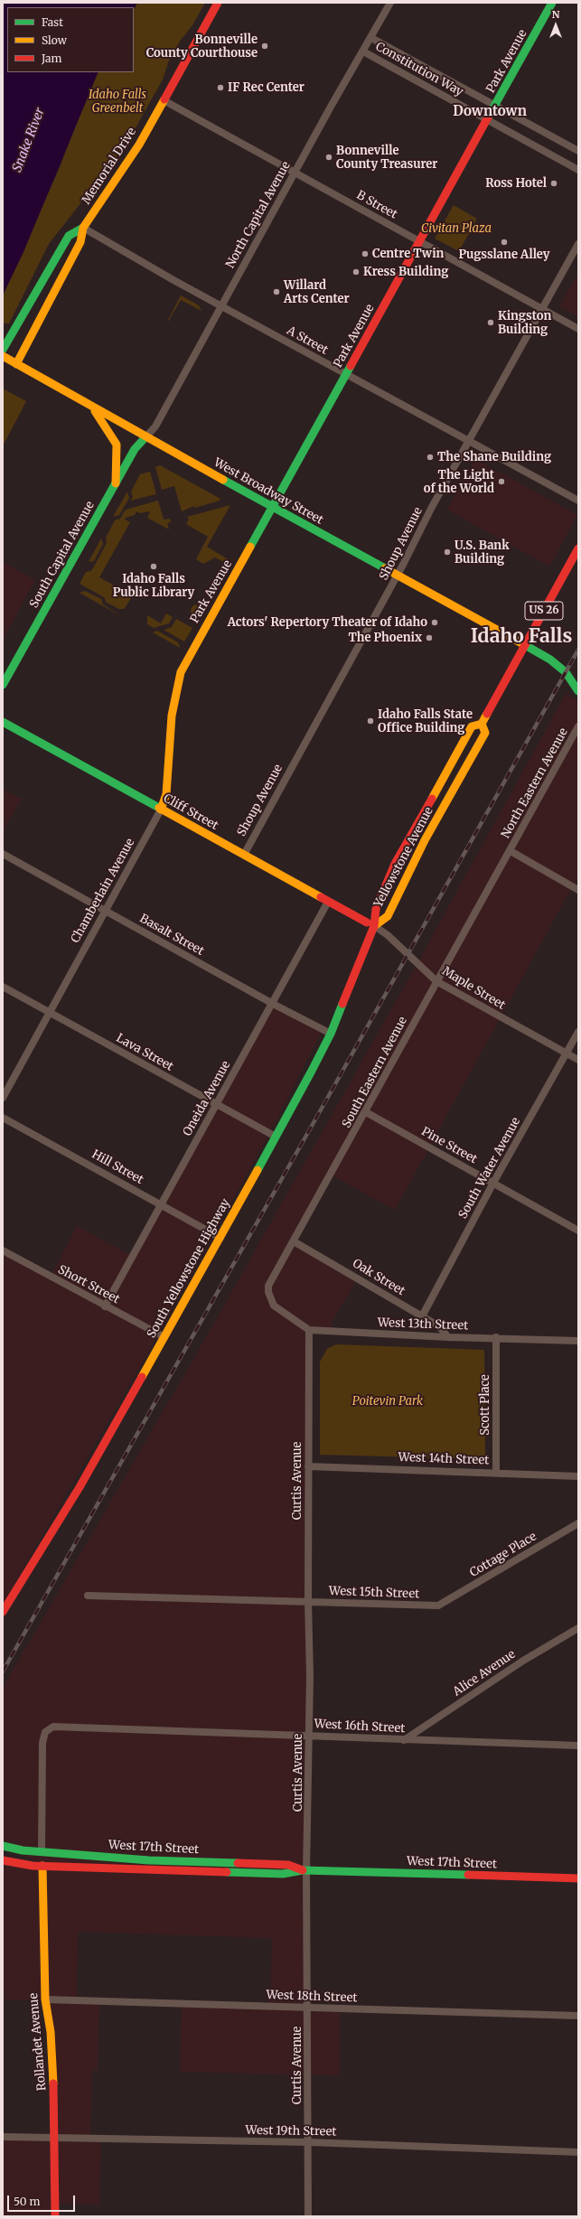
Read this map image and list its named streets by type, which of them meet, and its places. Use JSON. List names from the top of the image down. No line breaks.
{"streets":{"main road":["Park Avenue","Memorial Drive","West Broadway Street","South Capital Avenue","US 26","Cliff Street","Yellowstone Avenue","Chamberlain Avenue","South Yellowstone Highway","West 17th Street","Rollandet Avenue"],"street":["Constitution Way","B Street","North Capital Avenue","A Street","Shoup Avenue","North Eastern Avenue","Basalt Street","Maple Street","Lava Street","South Eastern Avenue","Oneida Avenue","Pine Street","Hill Street","South Water Avenue","Oak Street","Short Street","West 13th Street","Scott Place","West 14th Street","Curtis Avenue","Cottage Place","West 15th Street","Alice Avenue","West 16th Street","West 18th Street","West 19th Street"]},"crossings":[["Park Avenue","Constitution Way"],["Park Avenue","B Street"],["Park Avenue","A Street"],["Park Avenue","West Broadway Street"],["Park Avenue","Chamberlain Avenue"],["Constitution Way","North Capital Avenue"],["Memorial Drive","B Street"],["Memorial Drive","A Street"],["Memorial Drive","West Broadway Street"],["B Street","North Capital Avenue"],["B Street","Shoup Avenue"],["North Capital Avenue","A Street"],["North Capital Avenue","West Broadway Street"],["North Capital Avenue","South Capital Avenue"],["A Street","Shoup Avenue"],["West Broadway Street","Shoup Avenue"],["West Broadway Street","South Capital Avenue"],["West Broadway Street","Yellowstone Avenue"],["Shoup Avenue","Cliff Street"],["North Eastern Avenue","South Eastern Avenue"],["Cliff Street","Yellowstone Avenue"],["Cliff Street","Chamberlain Avenue"],["Cliff Street","Maple Street"],["Cliff Street","Oneida Avenue"],["Cliff Street","South Yellowstone Highway"],["Yellowstone Avenue","Maple Street"],["Yellowstone Avenue","South Yellowstone Highway"],["Chamberlain Avenue","Basalt Street"],["Chamberlain Avenue","Lava Street"],["Basalt Street","Oneida Avenue"],["Basalt Street","South Yellowstone Highway"],["Maple Street","South Eastern Avenue"],["Maple Street","South Water Avenue"],["Maple Street","South Yellowstone Highway"],["Lava Street","Oneida Avenue"],["Lava Street","South Yellowstone Highway"],["South Eastern Avenue","Pine Street"],["South Eastern Avenue","Oak Street"],["South Eastern Avenue","West 13th Street"],["South Eastern Avenue","Curtis Avenue"],["Oneida Avenue","Hill Street"],["Oneida Avenue","Short Street"],["Pine Street","South Water Avenue"],["Hill Street","South Yellowstone Highway"],["South Water Avenue","Oak Street"],["South Yellowstone Highway","Short Street"],["Oak Street","West 13th Street"],["West 13th Street","Scott Place"],["West 13th Street","Curtis Avenue"],["Scott Place","West 14th Street"],["West 14th Street","Curtis Avenue"],["Curtis Avenue","West 15th Street"],["Curtis Avenue","West 16th Street"],["Curtis Avenue","West 17th Street"],["Curtis Avenue","West 18th Street"],["Curtis Avenue","West 19th Street"],["Cottage Place","West 15th Street"],["Alice Avenue","West 16th Street"],["West 16th Street","West 17th Street"],["West 17th Street","Rollandet Avenue"],["West 18th Street","Rollandet Avenue"],["Rollandet Avenue","West 19th Street"]],"districts":["Downtown","Idaho Falls"],"water":["Snake River"],"parks":["Idaho Falls Greenbelt","Civitan Plaza","Poitevin Park"],"places":["Bonneville County Courthouse","IF Rec Center","Bonneville County Treasurer","Ross Hotel","Pugsslane Alley","Centre Twin","Kress Building","Willard Arts Center","Kingston Building","The Shane Building","The Light of the World","U.S. Bank Building","Idaho Falls Public Library","Actors' Repertory Theater of Idaho","The Phoenix","Idaho Falls State Office Building"],"legend":["Fast","Slow","Jam"],"scale_bar":"50 m","north":"top"}
